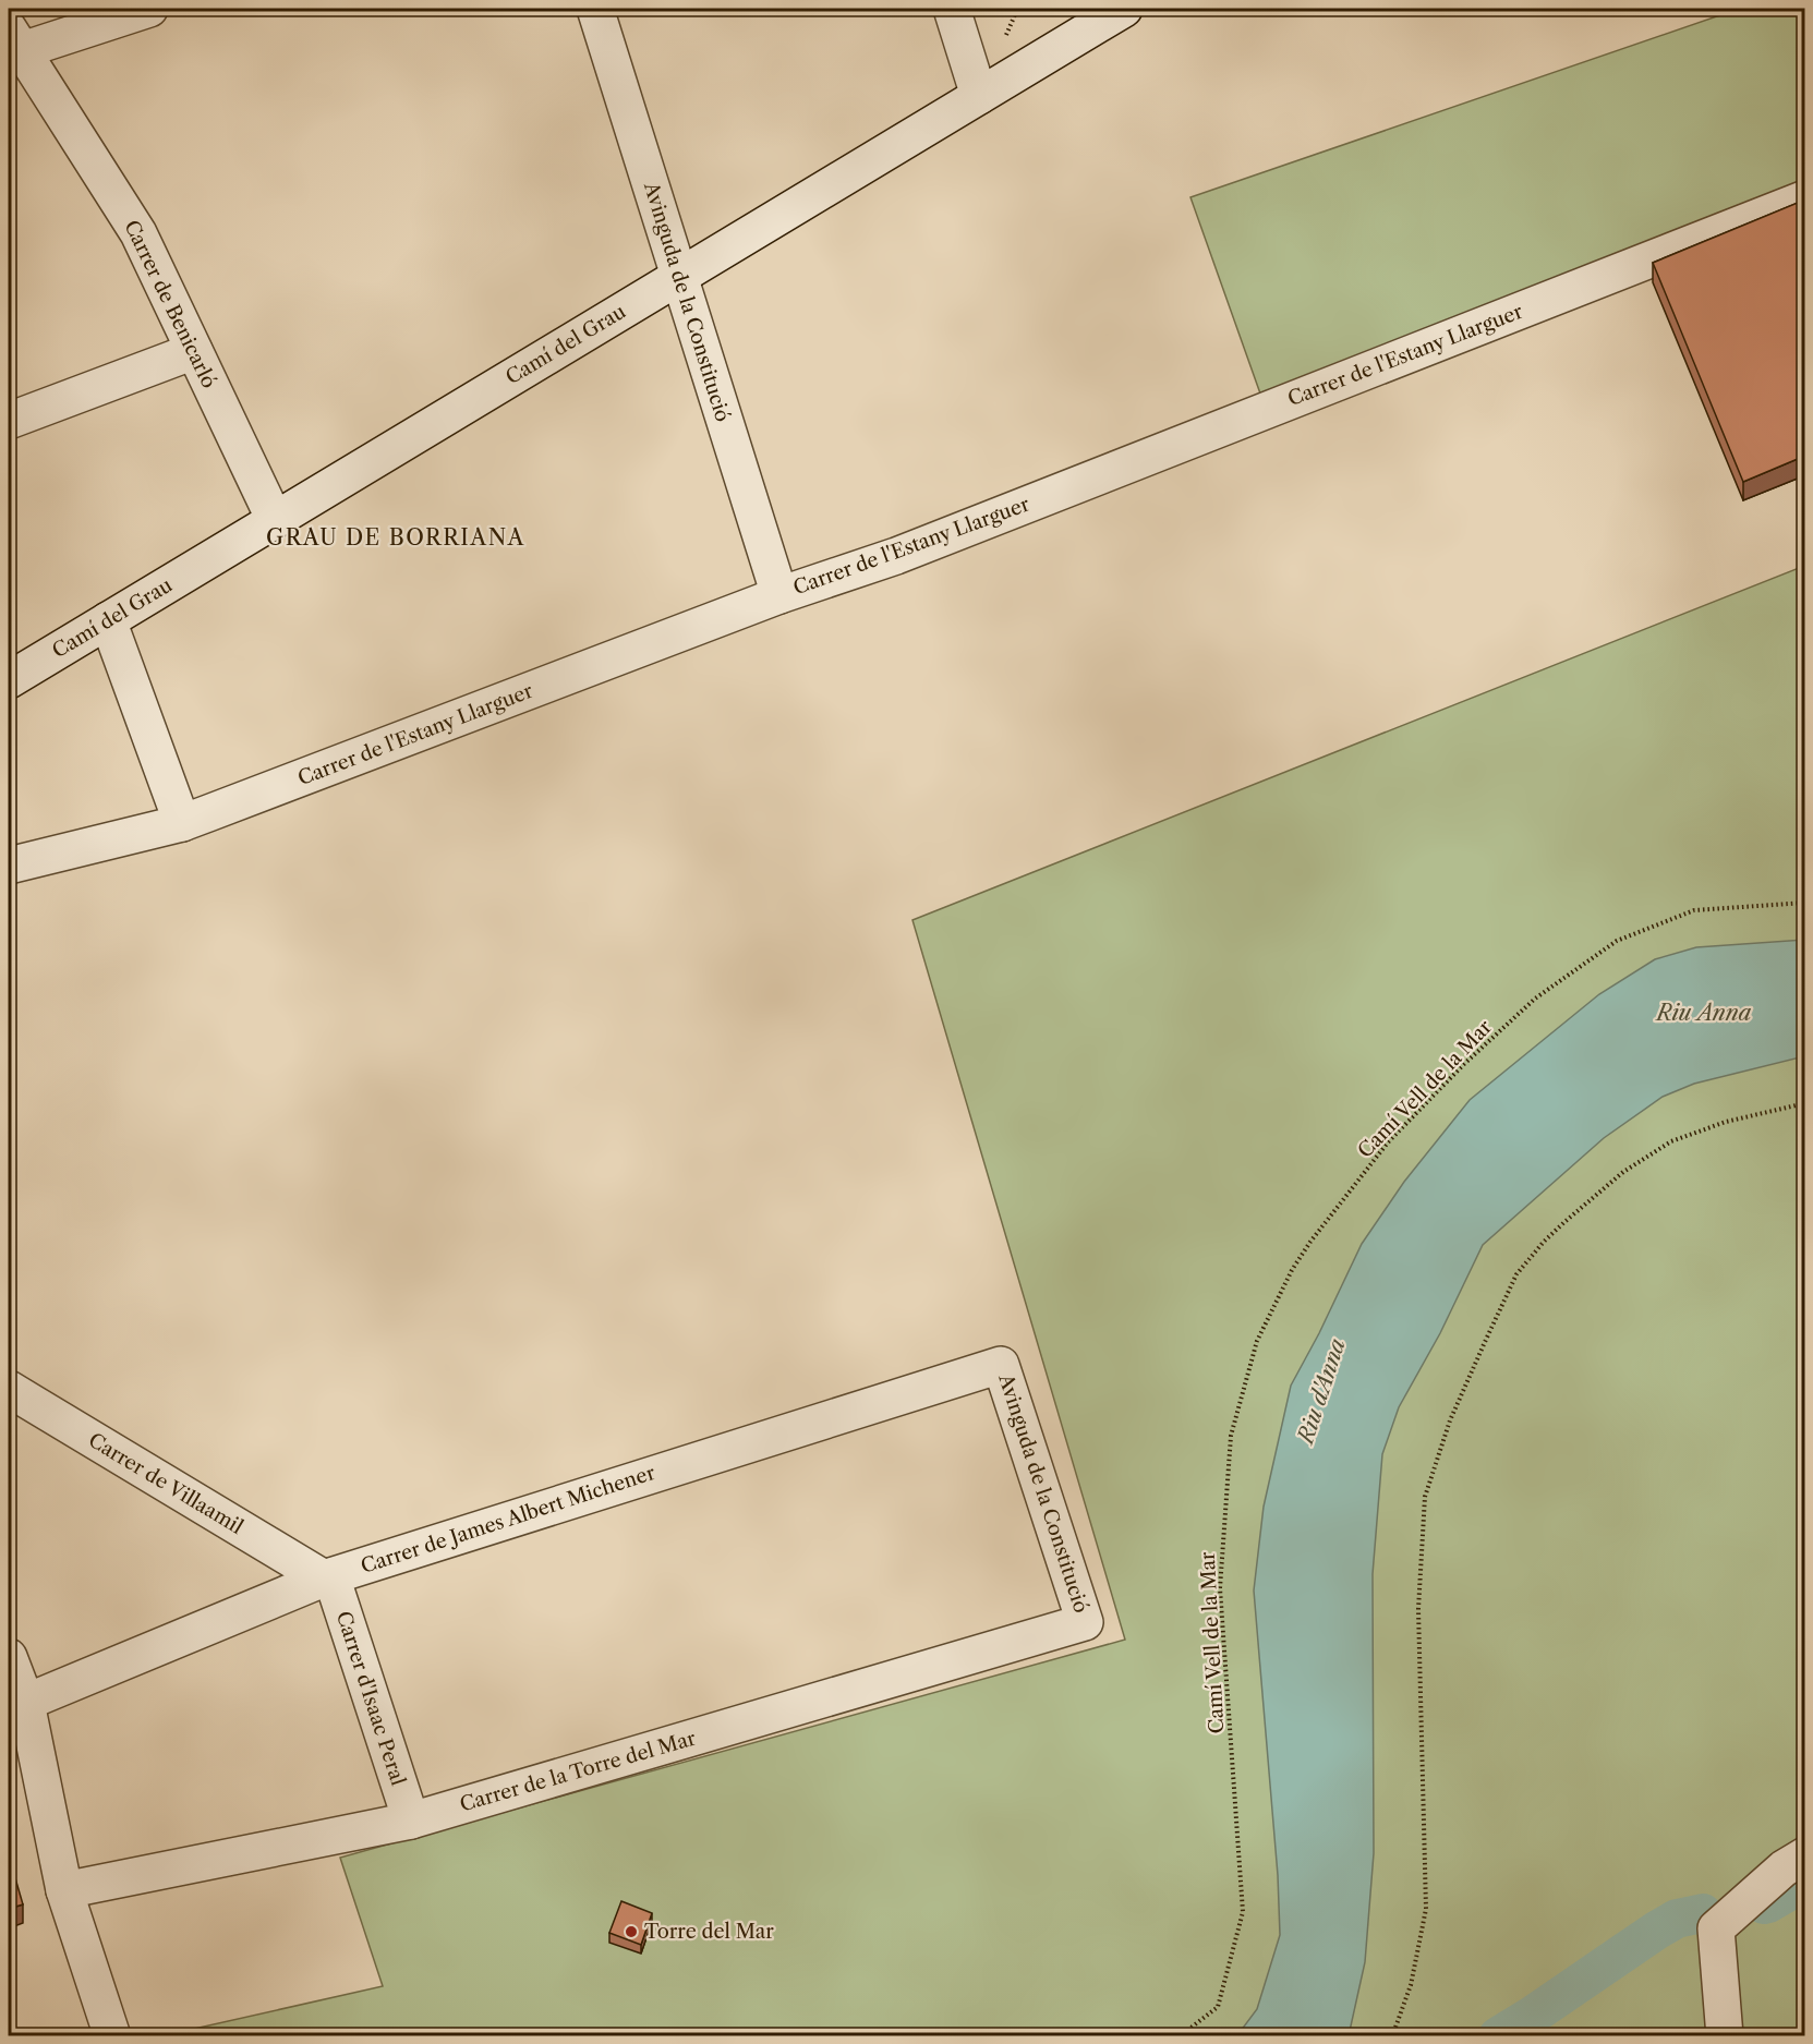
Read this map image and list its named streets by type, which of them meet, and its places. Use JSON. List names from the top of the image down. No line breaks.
{"streets":{"street":["Avinguda de la Constitució","Carrer de Benicarló","Camí del Grau","Carrer de l'Estany Llarguer","Carrer de Villaamil","Carrer de James Albert Michener","Carrer d'Isaac Peral","Carrer de la Torre del Mar"],"path":["Camí Vell de la Mar"]},"crossings":[["Avinguda de la Constitució","Camí del Grau"],["Avinguda de la Constitució","Carrer de l'Estany Llarguer"],["Avinguda de la Constitució","Carrer de James Albert Michener"],["Avinguda de la Constitució","Carrer de la Torre del Mar"],["Carrer de Benicarló","Camí del Grau"],["Carrer de Villaamil","Carrer de James Albert Michener"],["Carrer de Villaamil","Carrer d'Isaac Peral"],["Carrer de James Albert Michener","Carrer d'Isaac Peral"],["Carrer d'Isaac Peral","Carrer de la Torre del Mar"]],"districts":["GRAU DE BORRIANA"],"water":["Riu Anna","Riu d'Anna"],"places":["Torre del Mar"]}
